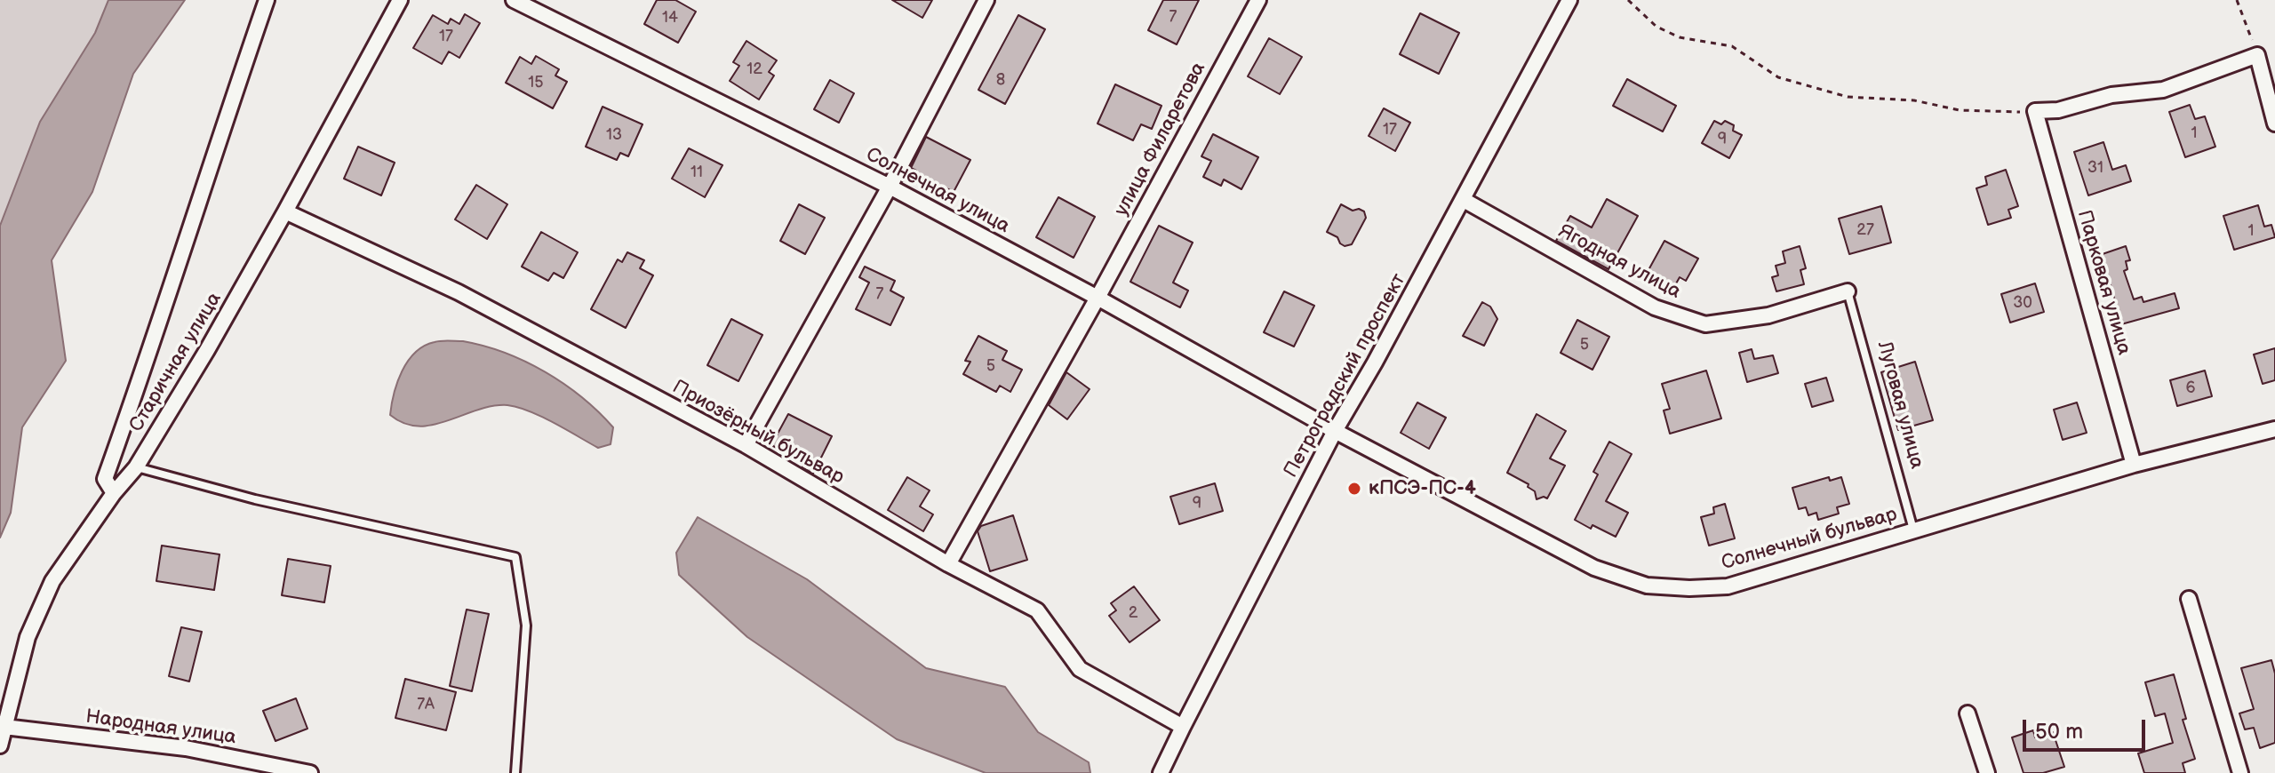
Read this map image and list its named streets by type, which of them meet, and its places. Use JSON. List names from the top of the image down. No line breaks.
{"streets":{"street":["улица Филаретова","Солнечная улица","Ягодная улица","Парковая улица","Старичная улица","Петроградский проспект","Приозёрный бульвар","Солнечный бульвар","Народная улица"],"lane":["Луговая улица"]},"crossings":[["улица Филаретова","Солнечная улица"],["улица Филаретова","Приозёрный бульвар"],["Солнечная улица","Петроградский проспект"],["Солнечная улица","Солнечный бульвар"],["Ягодная улица","Петроградский проспект"],["Ягодная улица","Луговая улица"],["Парковая улица","Солнечный бульвар"],["Старичная улица","Приозёрный бульвар"],["Старичная улица","Народная улица"],["Петроградский проспект","Приозёрный бульвар"],["Петроградский проспект","Солнечный бульвар"],["Луговая улица","Солнечный бульвар"]],"places":["кПСЭ-ПС-4"],"house_numbers":["7","14","17","12","8","15","17","1","13","9","31","11","27","1","7","30","5","5","6","9","2","7А"],"scale_bar":"50 m"}
